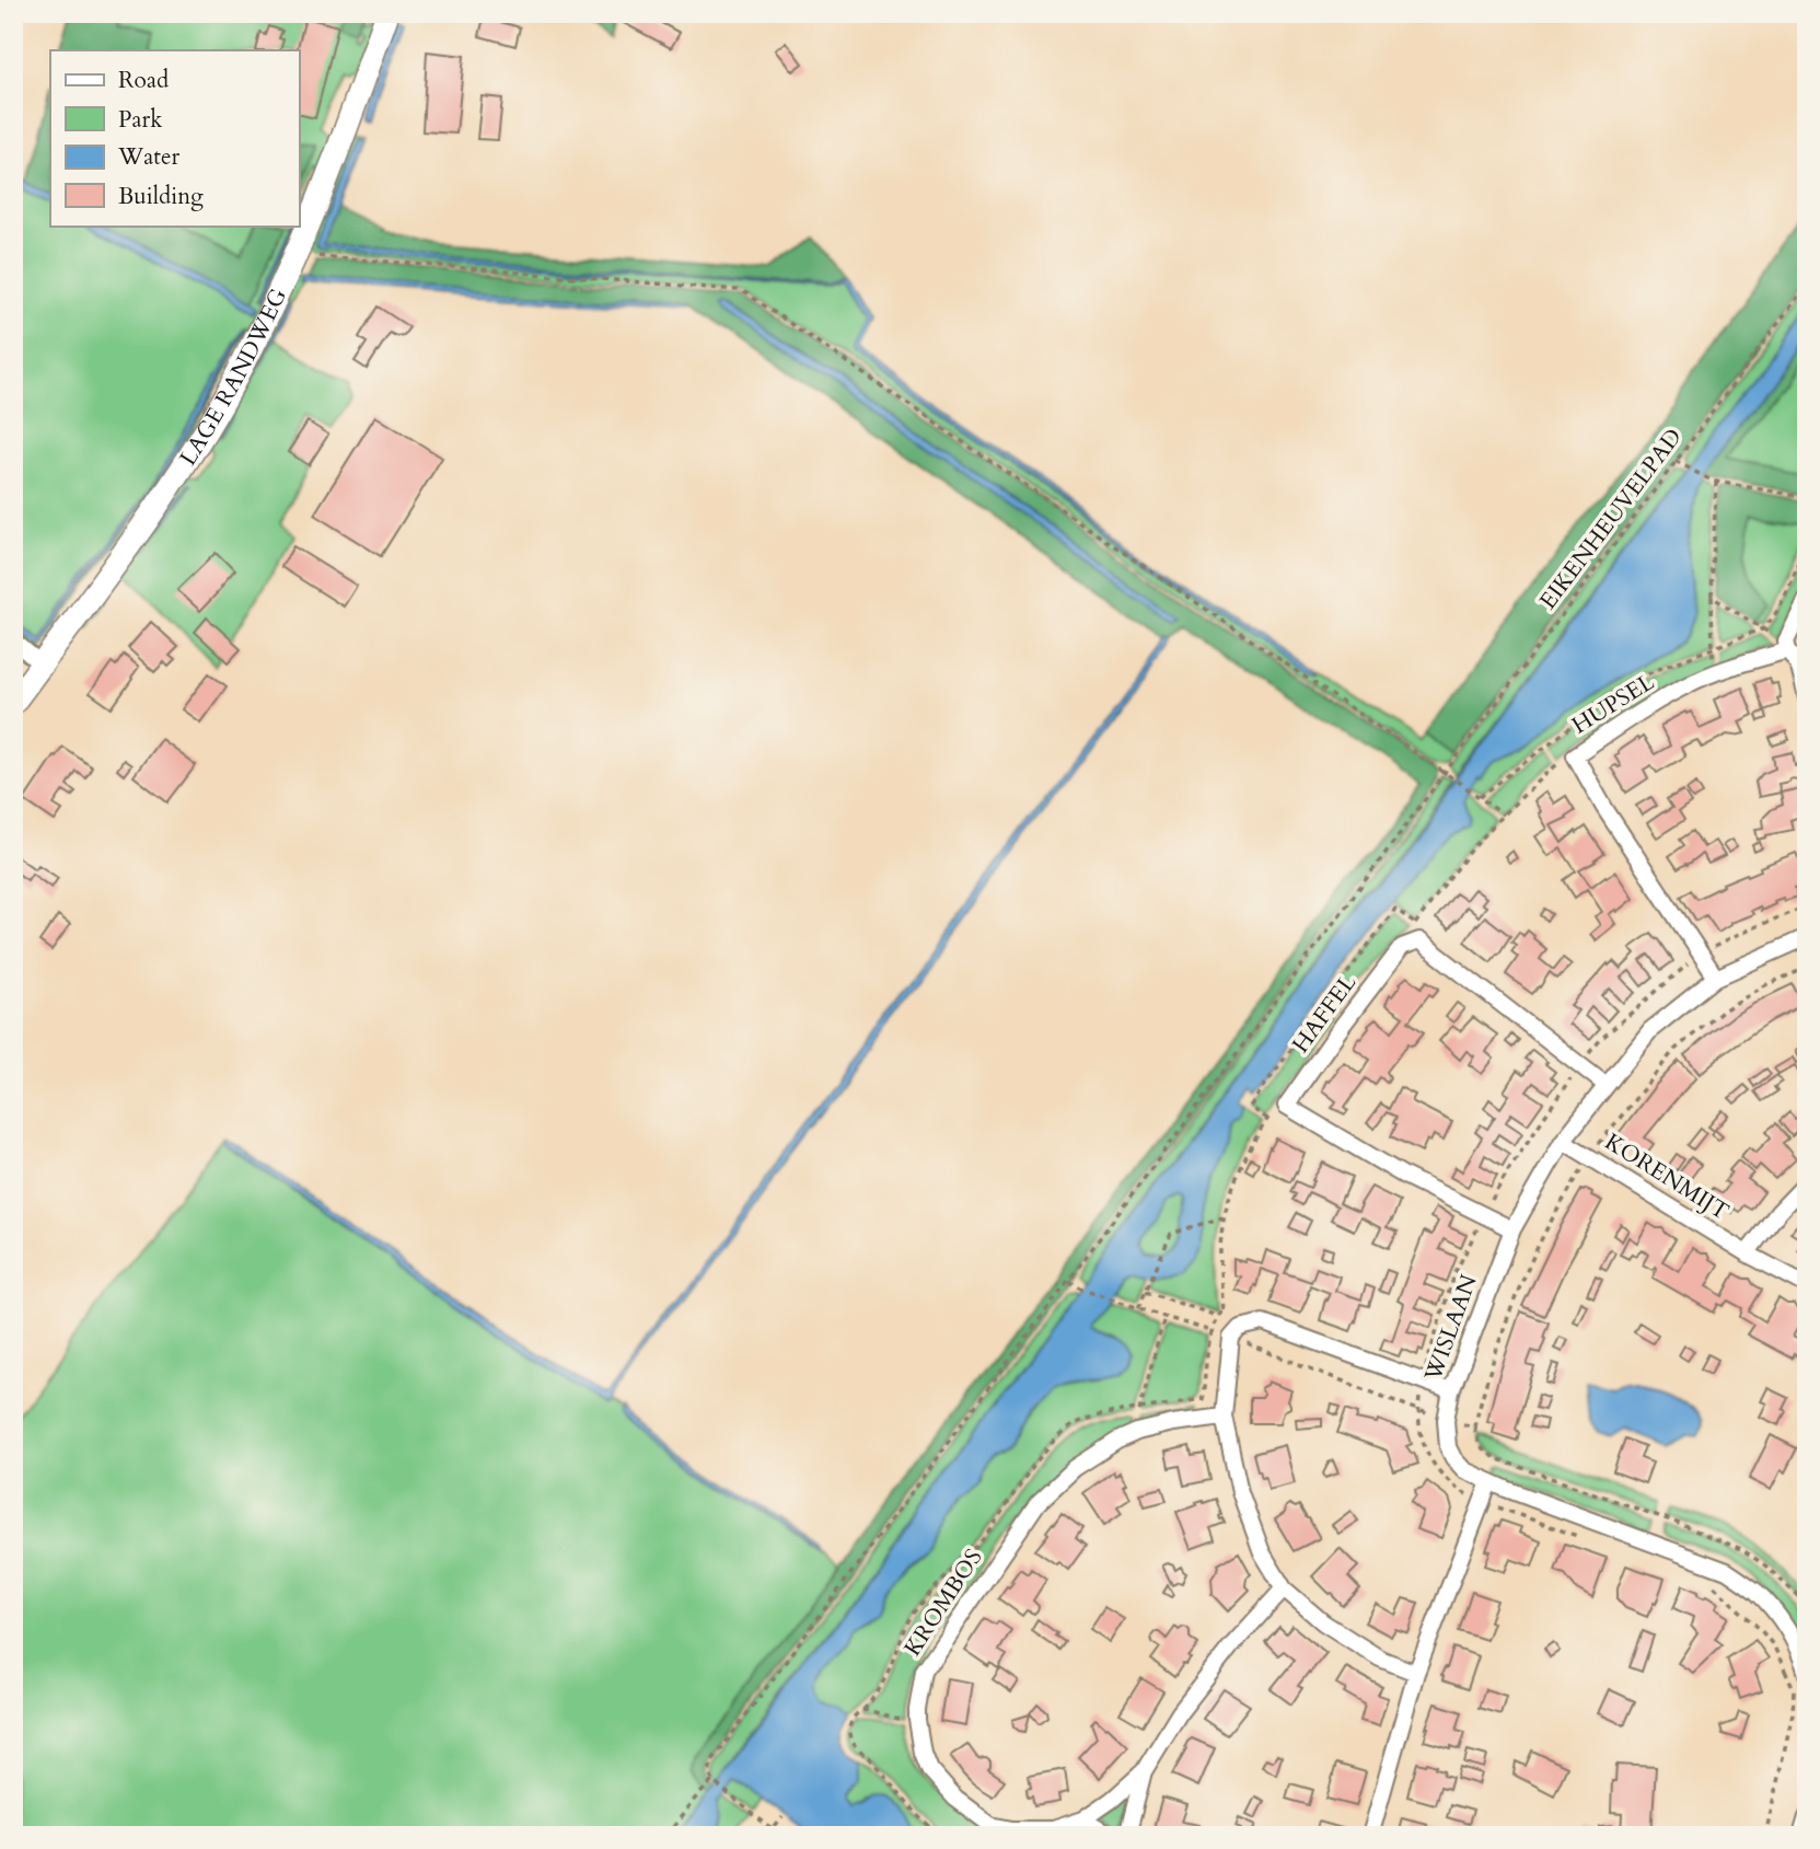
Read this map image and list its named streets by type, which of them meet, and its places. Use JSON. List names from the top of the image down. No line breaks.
{"streets":{"street":["LAGE RANDWEG","HUPSEL","HAFFEL","KORENMIJT","WISLAAN","KROMBOS"],"path":["EIKENHEUVELPAD"]},"crossings":[["HUPSEL","WISLAAN"],["KORENMIJT","WISLAAN"]],"legend":["Road","Park","Water","Building"]}
